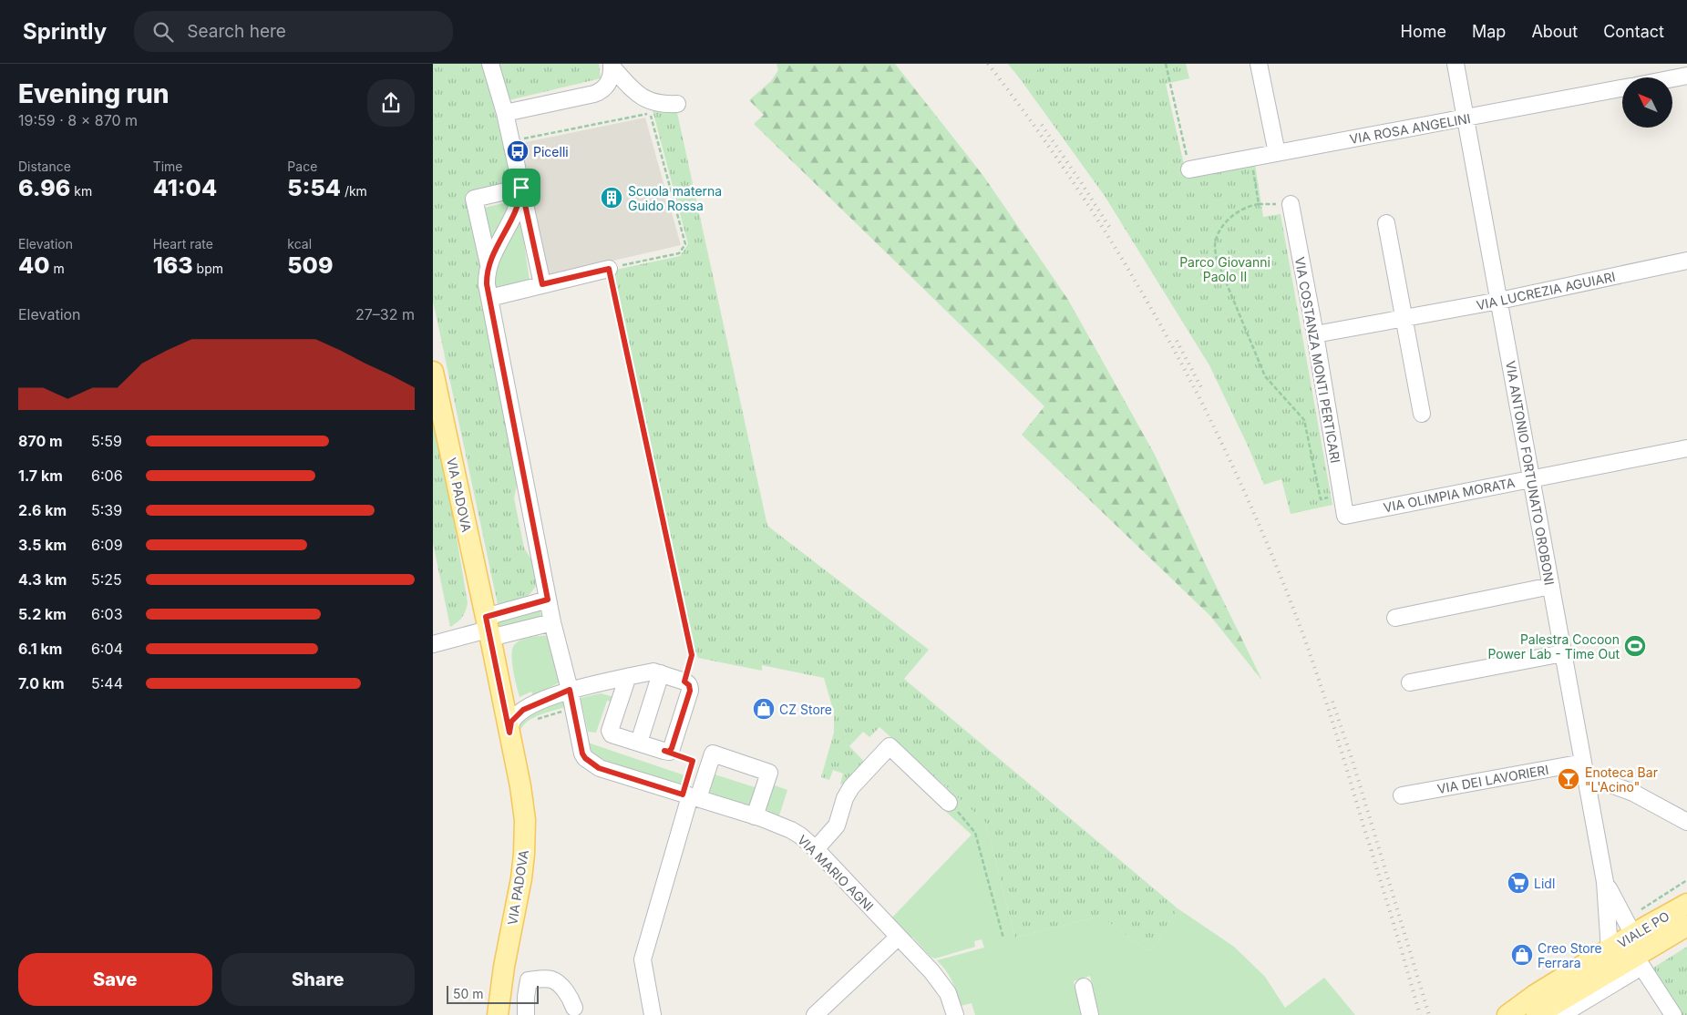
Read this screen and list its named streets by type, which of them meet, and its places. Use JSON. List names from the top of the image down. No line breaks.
{"streets":{"main road":["VIA PADOVA","VIALE PO"],"street":["VIA ROSA ANGELINI","VIA LUCREZIA AGUIARI","VIA COSTANZA MONTI PERTICARI","VIA ANTONIO FORTUNATO OROBONI","VIA OLIMPIA MORATA","VIA DEI LAVORIERI","VIA MARIO AGNI"]},"crossings":[["VIA ROSA ANGELINI","VIA ANTONIO FORTUNATO OROBONI"],["VIA LUCREZIA AGUIARI","VIA COSTANZA MONTI PERTICARI"],["VIA LUCREZIA AGUIARI","VIA ANTONIO FORTUNATO OROBONI"],["VIA COSTANZA MONTI PERTICARI","VIA OLIMPIA MORATA"],["VIA ANTONIO FORTUNATO OROBONI","VIA OLIMPIA MORATA"],["VIA ANTONIO FORTUNATO OROBONI","VIA DEI LAVORIERI"],["VIA ANTONIO FORTUNATO OROBONI","VIALE PO"]],"parks":["Parco Giovanni Paolo II"],"places":{"bus stop":["Picelli"],"building":["Scuola materna Guido Rossa"],"sports":["Palestra Cocoon Power Lab - Time Out"],"shop":["CZ Store","Creo Store Ferrara"],"bar":["Enoteca Bar \"L'Acino\""],"supermarket":["Lidl"]},"scale_bar":"50 m","north":"top left","page":{"header":"Sprintly","search":"Search here","nav":["Home","Map","About","Contact"],"heading":["Evening run","19:59 · 8 × 870 m"],"stats":[["Distance","6.96 km"],["Time","41:04"],["Pace","5:54 /km"],["Elevation","40 m"],["Heart rate","163 bpm"],["kcal","509"]],"chart":["Elevation","27–32 m"],"list":[{"name":"870 m","note":"5:59"},{"name":"1.7 km","note":"6:06"},{"name":"2.6 km","note":"5:39"},{"name":"3.5 km","note":"6:09"},{"name":"4.3 km","note":"5:25"},{"name":"5.2 km","note":"6:03"},{"name":"6.1 km","note":"6:04"},{"name":"7.0 km","note":"5:44"}],"buttons":["Save","Share"],"scale":"50 m"}}
